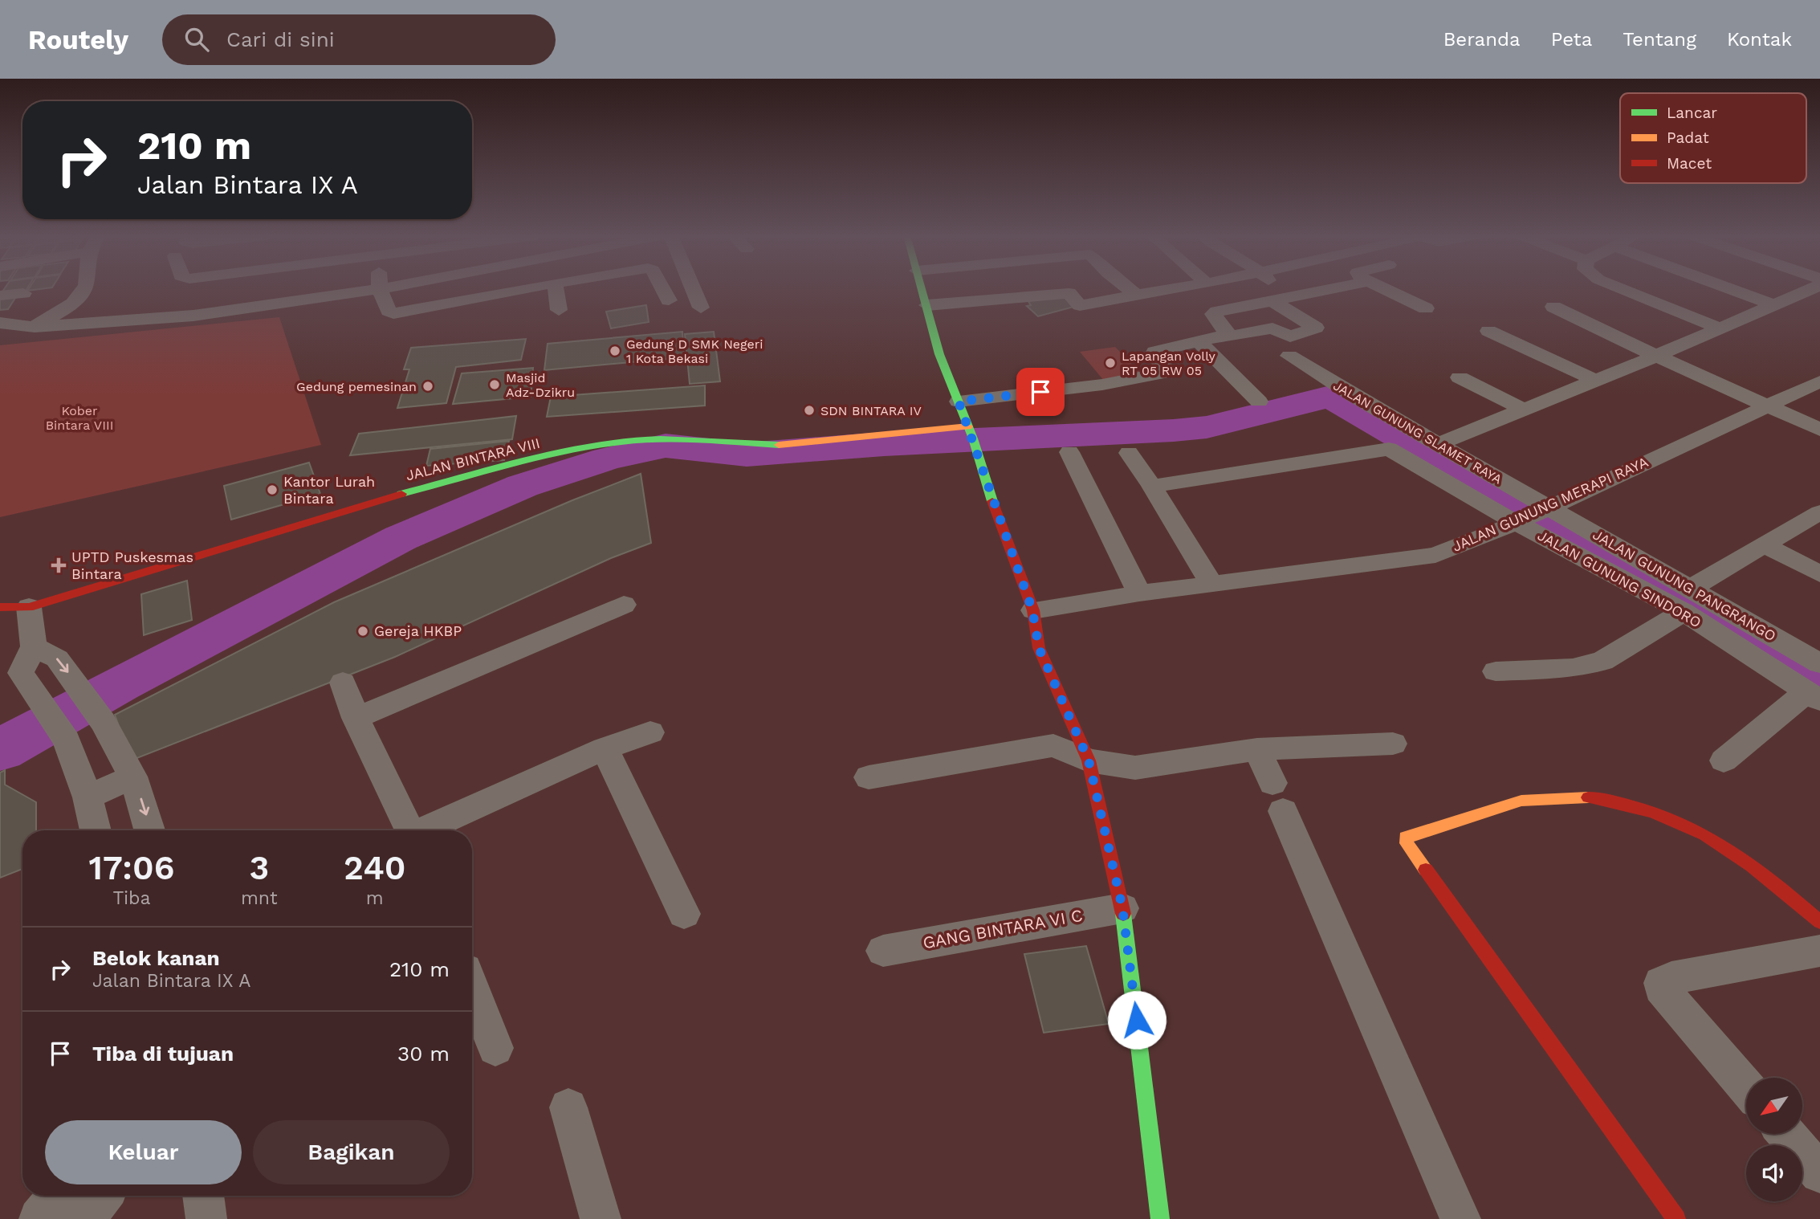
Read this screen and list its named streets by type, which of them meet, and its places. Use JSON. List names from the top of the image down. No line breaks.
{"streets":{"street":["JALAN GUNUNG SLAMET RAYA","JALAN BINTARA VIII","JALAN GUNUNG MERAPI RAYA","JALAN GUNUNG SINDORO","JALAN GUNUNG PANGRANGO","GANG BINTARA VI C"]},"crossings":[["JALAN GUNUNG SLAMET RAYA","JALAN GUNUNG MERAPI RAYA"],["JALAN GUNUNG SLAMET RAYA","JALAN GUNUNG SINDORO"],["JALAN GUNUNG SLAMET RAYA","JALAN GUNUNG PANGRANGO"],["JALAN GUNUNG MERAPI RAYA","JALAN GUNUNG SINDORO"],["JALAN GUNUNG MERAPI RAYA","JALAN GUNUNG PANGRANGO"],["JALAN GUNUNG SINDORO","JALAN GUNUNG PANGRANGO"]],"parks":["Kober Bintara VIII"],"places":{"other":["Gedung D SMK Negeri 1 Kota Bekasi","Lapangan Volly RT 05 RW 05","Masjid Adz-Dzikru","Gedung pemesinan","SDN BINTARA IV","Kantor Lurah Bintara","Gereja HKBP"],"health":["UPTD Puskesmas Bintara"]},"legend":["Lancar","Padat","Macet"],"north":"bottom left","page":{"header":"Routely","search":"Cari di sini","nav":["Beranda","Peta","Tentang","Kontak"],"turn":["210 m","Jalan Bintara IX A"],"eta":["17:06","Tiba","3","mnt","240","m"],"list":[{"name":"Belok kanan","note":"Jalan Bintara IX A","value":"210 m"},{"name":"Tiba di tujuan","value":"30 m"}],"buttons":["Keluar","Bagikan"]}}
